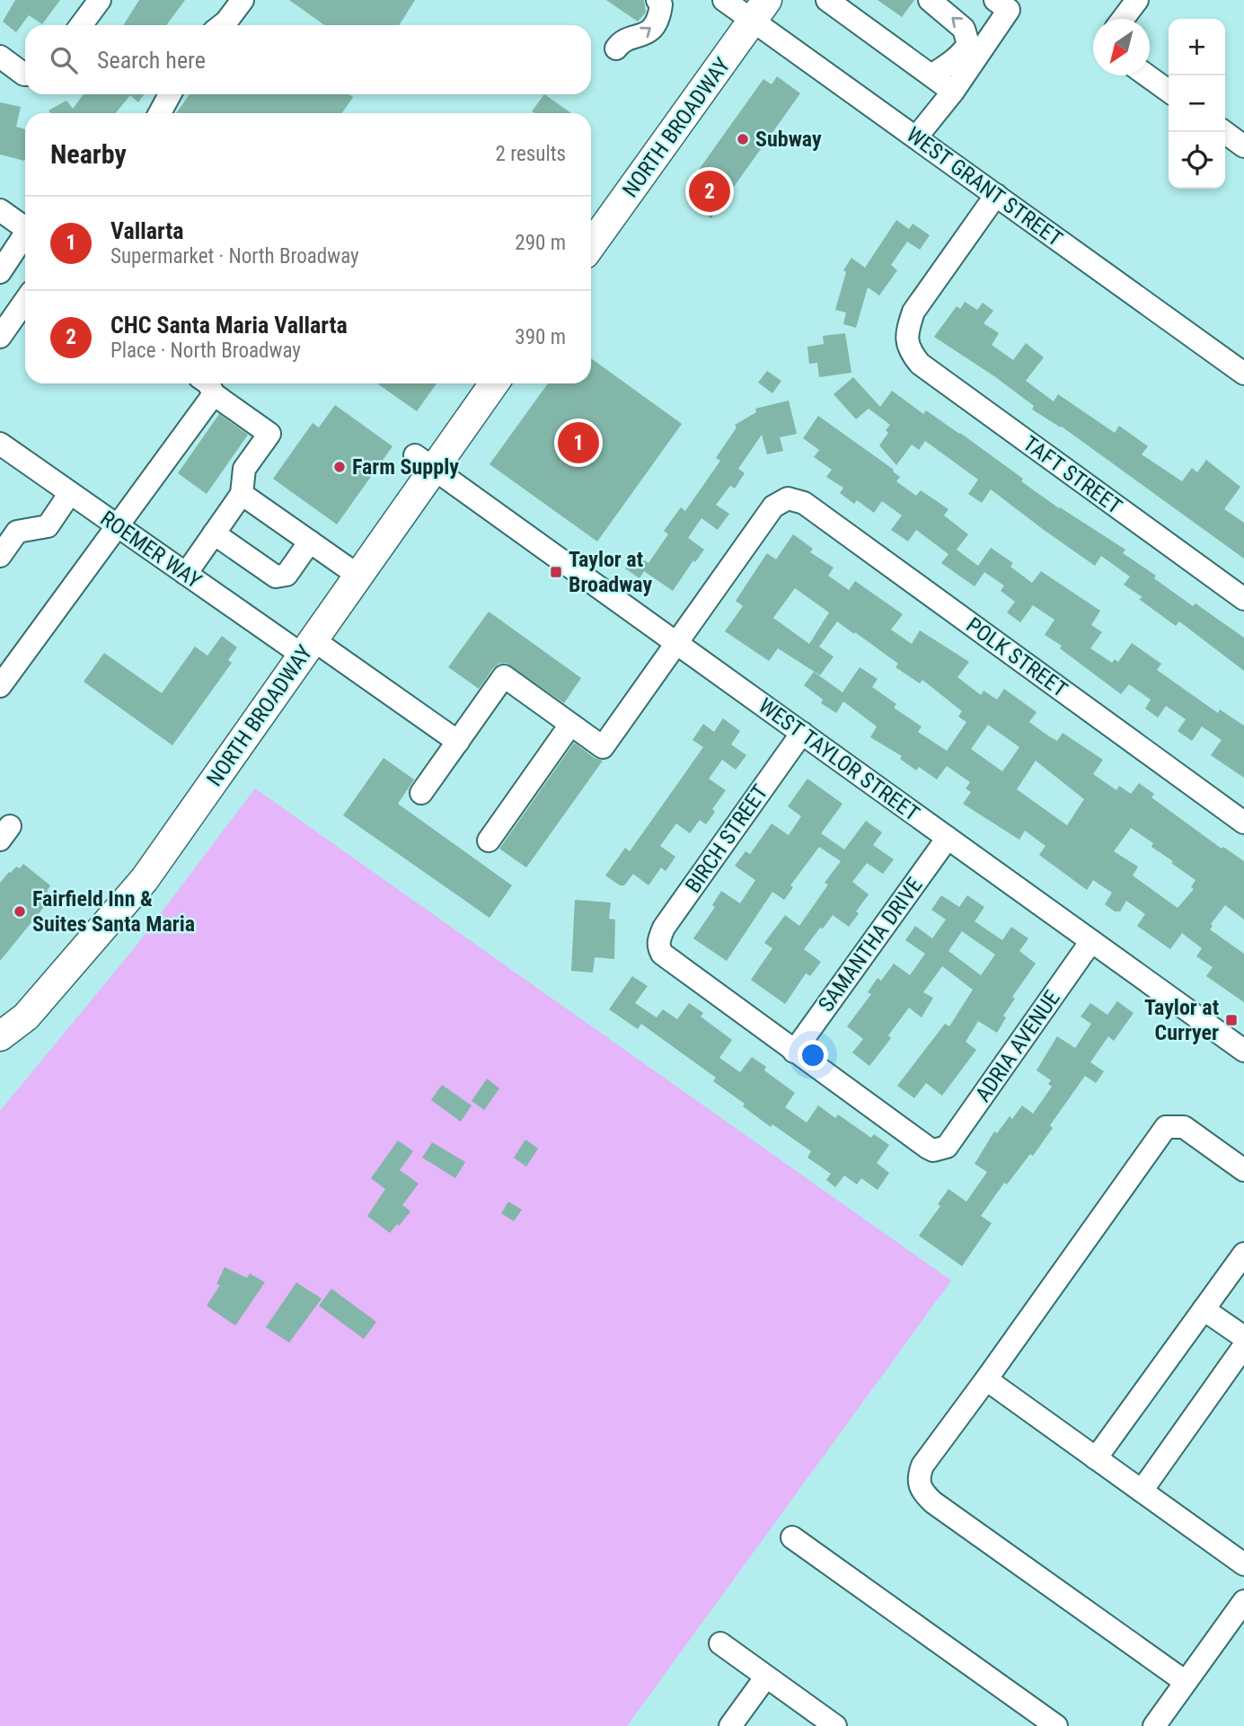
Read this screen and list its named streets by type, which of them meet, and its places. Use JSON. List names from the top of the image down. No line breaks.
{"streets":{"main road":["NORTH BROADWAY"],"street":["WEST GRANT STREET","TAFT STREET","ROEMER WAY","POLK STREET","WEST TAYLOR STREET","BIRCH STREET","SAMANTHA DRIVE","ADRIA AVENUE"]},"crossings":[["NORTH BROADWAY","WEST GRANT STREET"],["NORTH BROADWAY","ROEMER WAY"],["NORTH BROADWAY","WEST TAYLOR STREET"],["WEST GRANT STREET","TAFT STREET"],["POLK STREET","WEST TAYLOR STREET"],["WEST TAYLOR STREET","BIRCH STREET"],["WEST TAYLOR STREET","SAMANTHA DRIVE"],["WEST TAYLOR STREET","ADRIA AVENUE"],["BIRCH STREET","SAMANTHA DRIVE"],["BIRCH STREET","ADRIA AVENUE"],["SAMANTHA DRIVE","ADRIA AVENUE"]],"places":{"other":["Subway","Farm Supply","Fairfield Inn & Suites Santa Maria"],"transit":["Taylor at Broadway","Taylor at Curryer"]},"north":"bottom left","page":{"map_buttons":["+","−"],"search":"Search here","heading":["Nearby","2 results"],"pins":["2","1"],"list":[{"mark":"1","name":"Vallarta","note":"Supermarket · North Broadway","value":"290 m"},{"mark":"2","name":"CHC Santa Maria Vallarta","note":"Place · North Broadway","value":"390 m"}]}}
